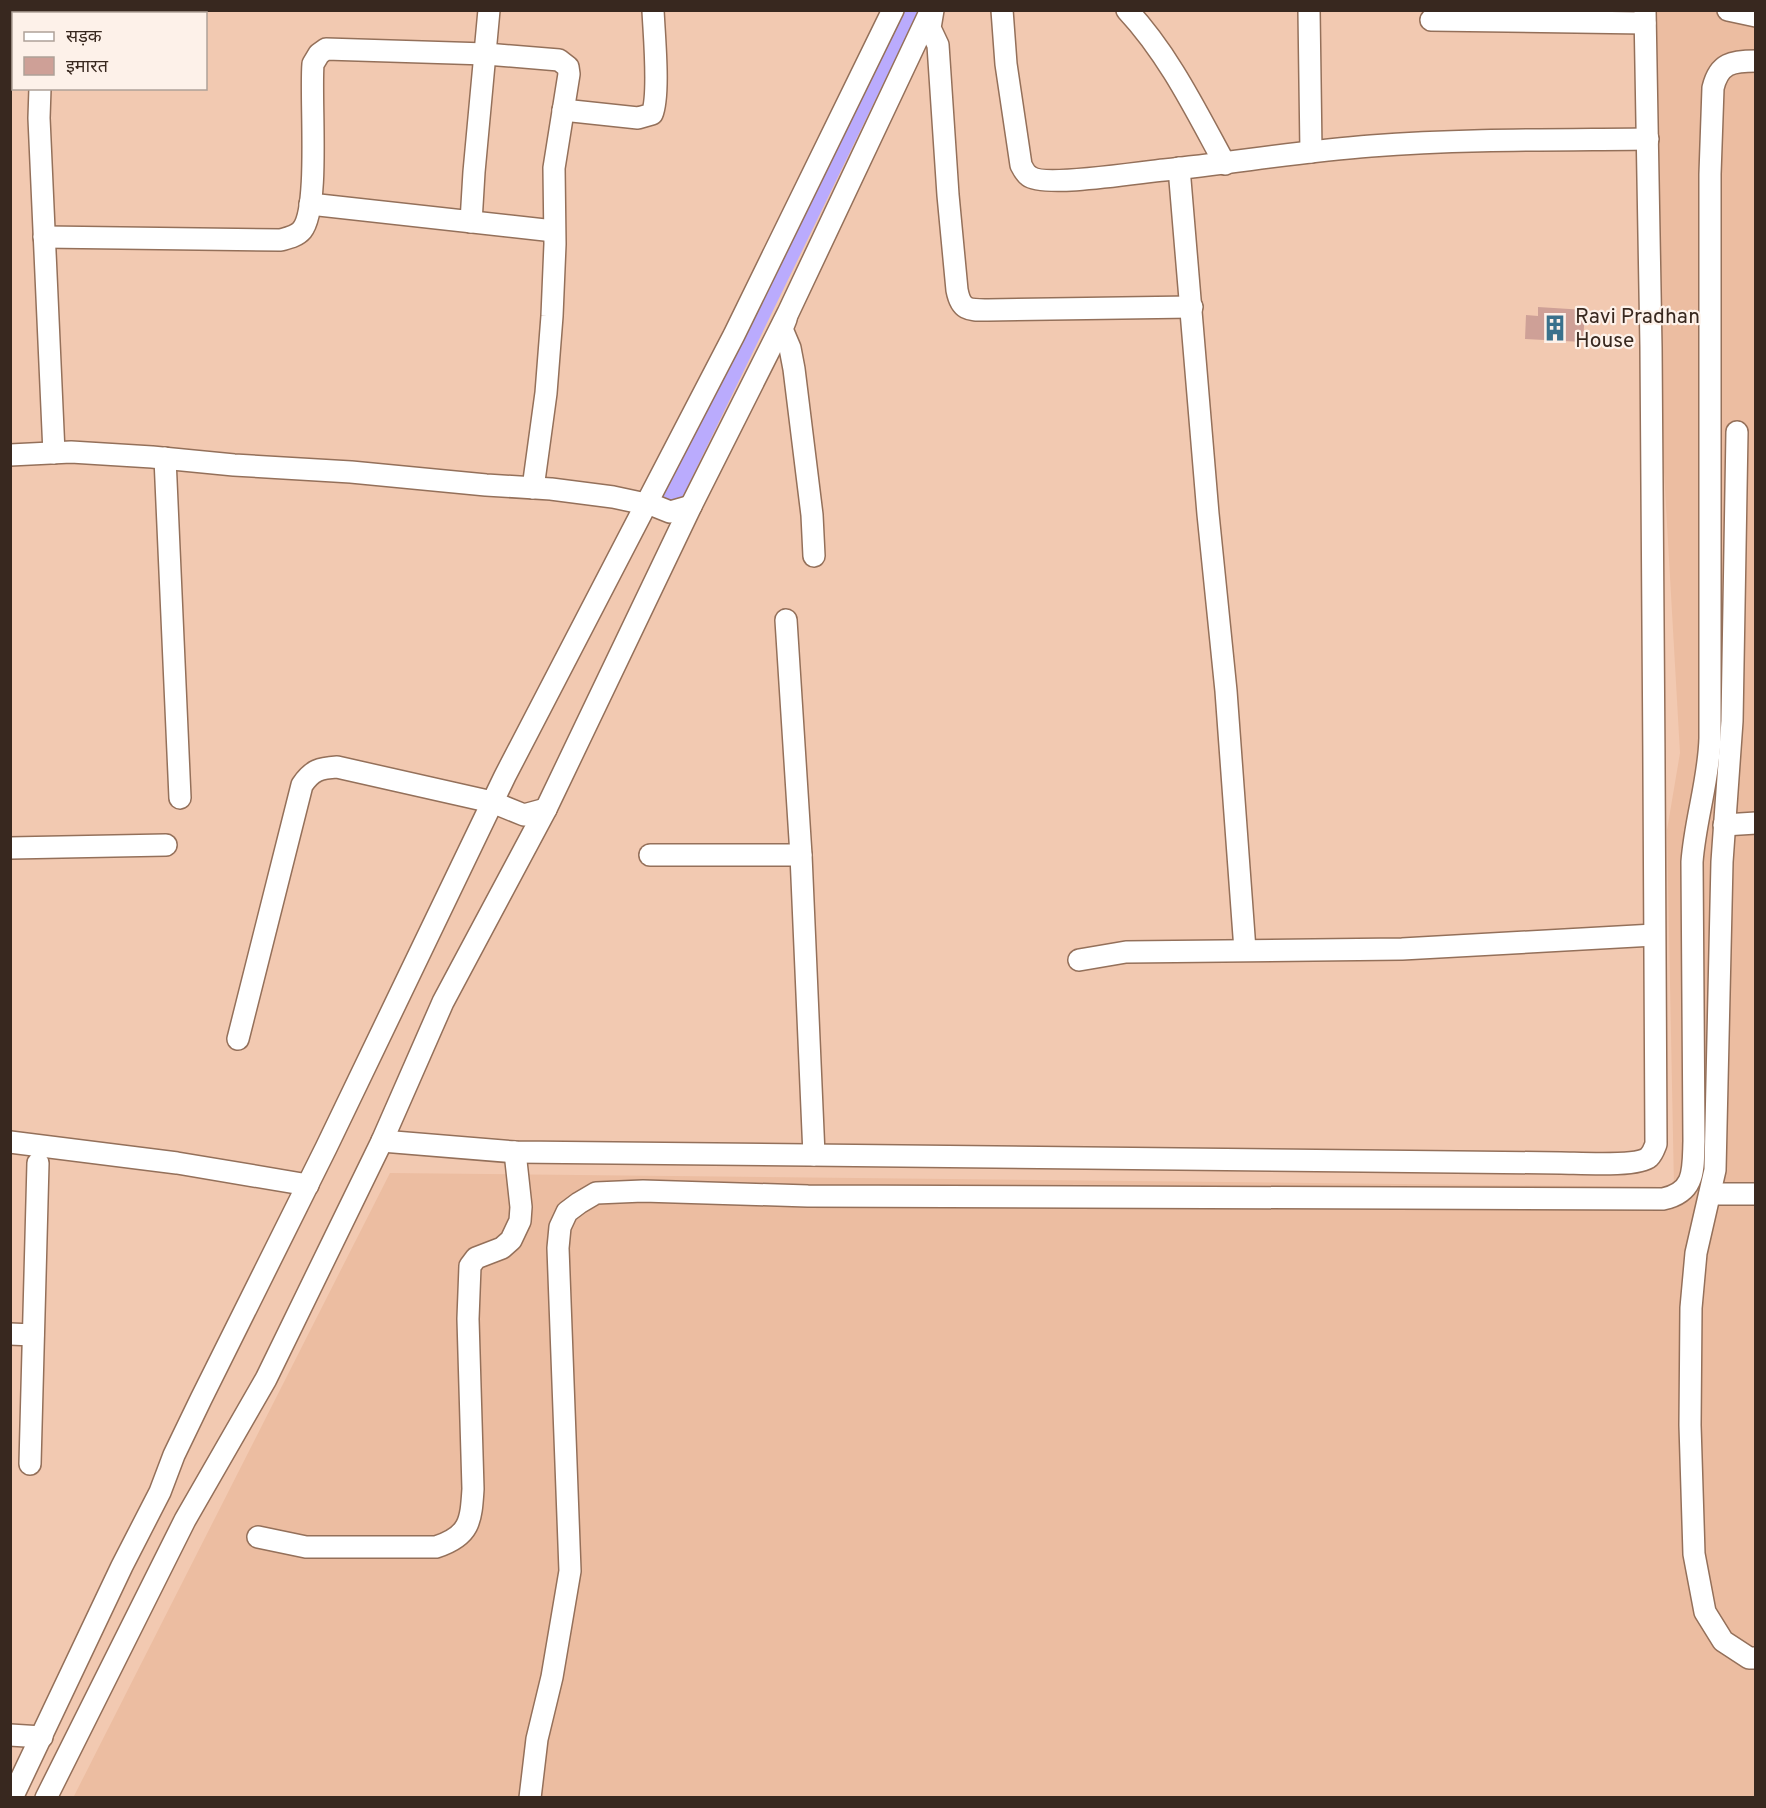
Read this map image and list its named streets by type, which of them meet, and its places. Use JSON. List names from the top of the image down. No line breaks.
{"places":{"building":["Ravi Pradhan House"]},"legend":["सड़क","इमारत"]}
